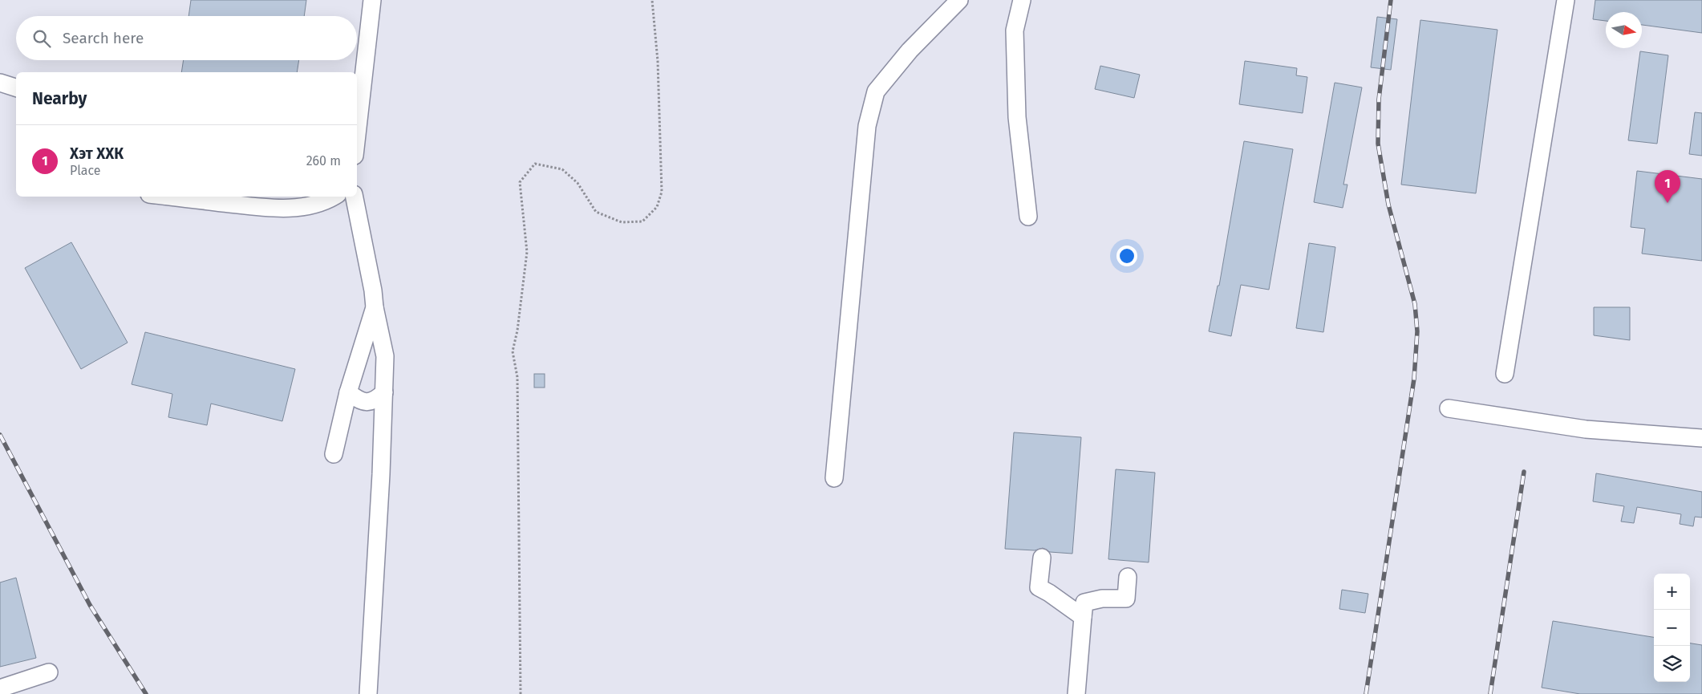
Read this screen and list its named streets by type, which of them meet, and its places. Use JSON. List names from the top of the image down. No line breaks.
{"north":"right","page":{"search":"Search here","heading":"Nearby","list":[{"mark":"1","name":"Хэт ХХК","note":"Place","value":"260 m"}],"pins":"1","map_buttons":["+","−"]}}
